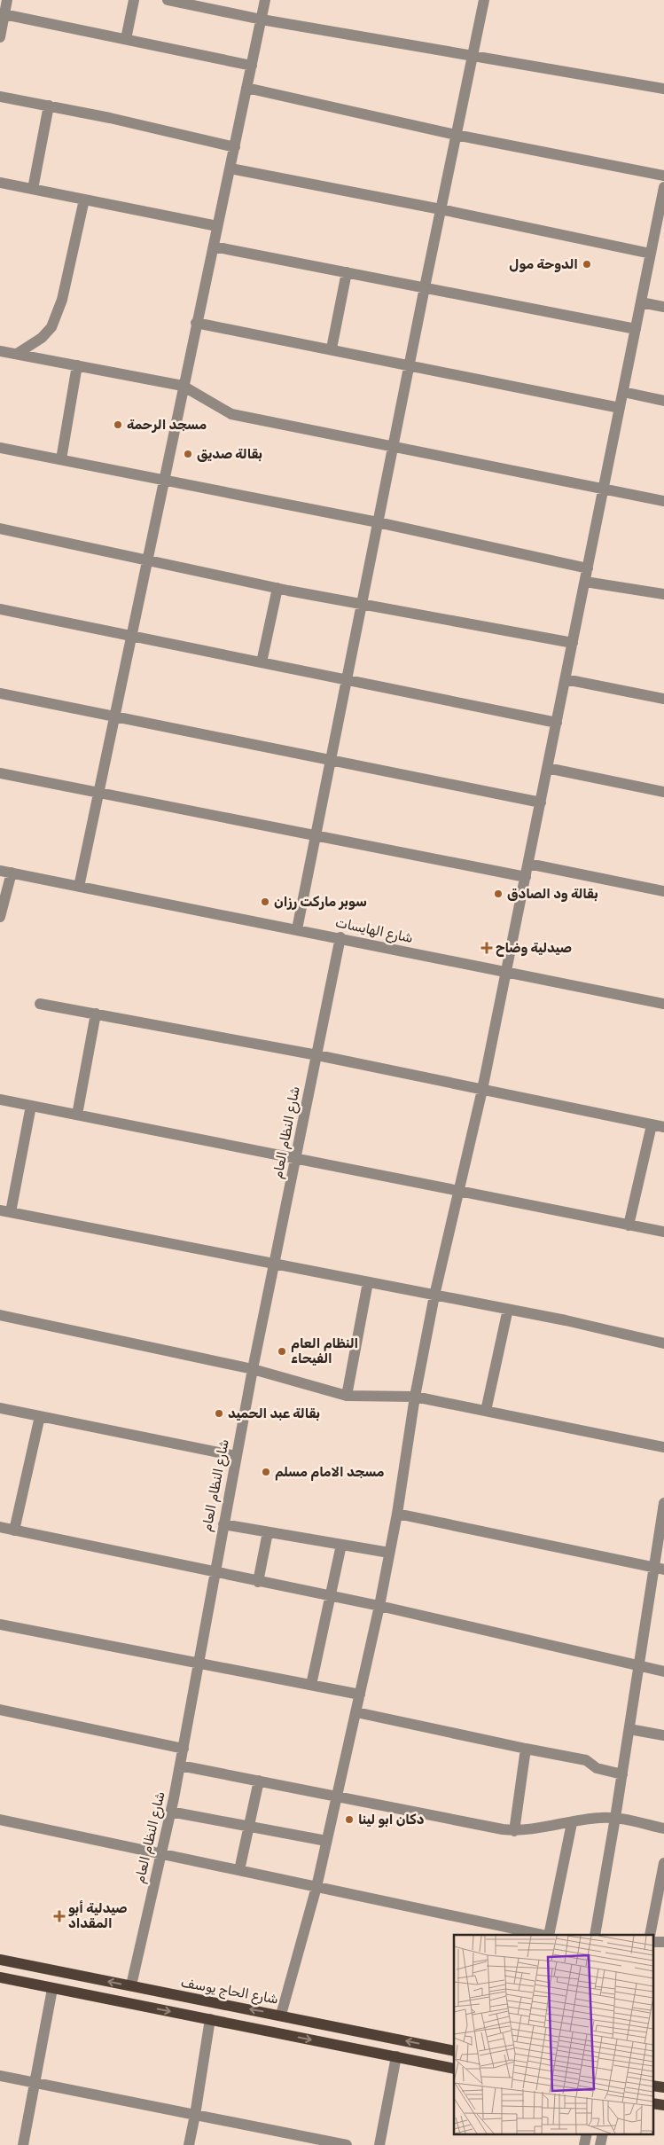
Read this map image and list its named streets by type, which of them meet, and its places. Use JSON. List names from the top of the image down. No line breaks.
{"streets":{"main road":["شارع الحاج يوسف"],"street":["شارع الهايسات","شارع النظام العام"]},"crossings":[["شارع الهايسات","شارع النظام العام"],["شارع النظام العام","شارع الحاج يوسف"]],"places":{"other":["الدوحة مول","مسجد الرحمة","بقالة صديق","بقالة ود الصادق","سوبر ماركت رزان","النظام العام الفيحاء","بقالة عبد الحميد","مسجد الامام مسلم","دكان ابو لينا"],"health":["صيدلية وضاح","صيدلية أبو المقداد"]}}
